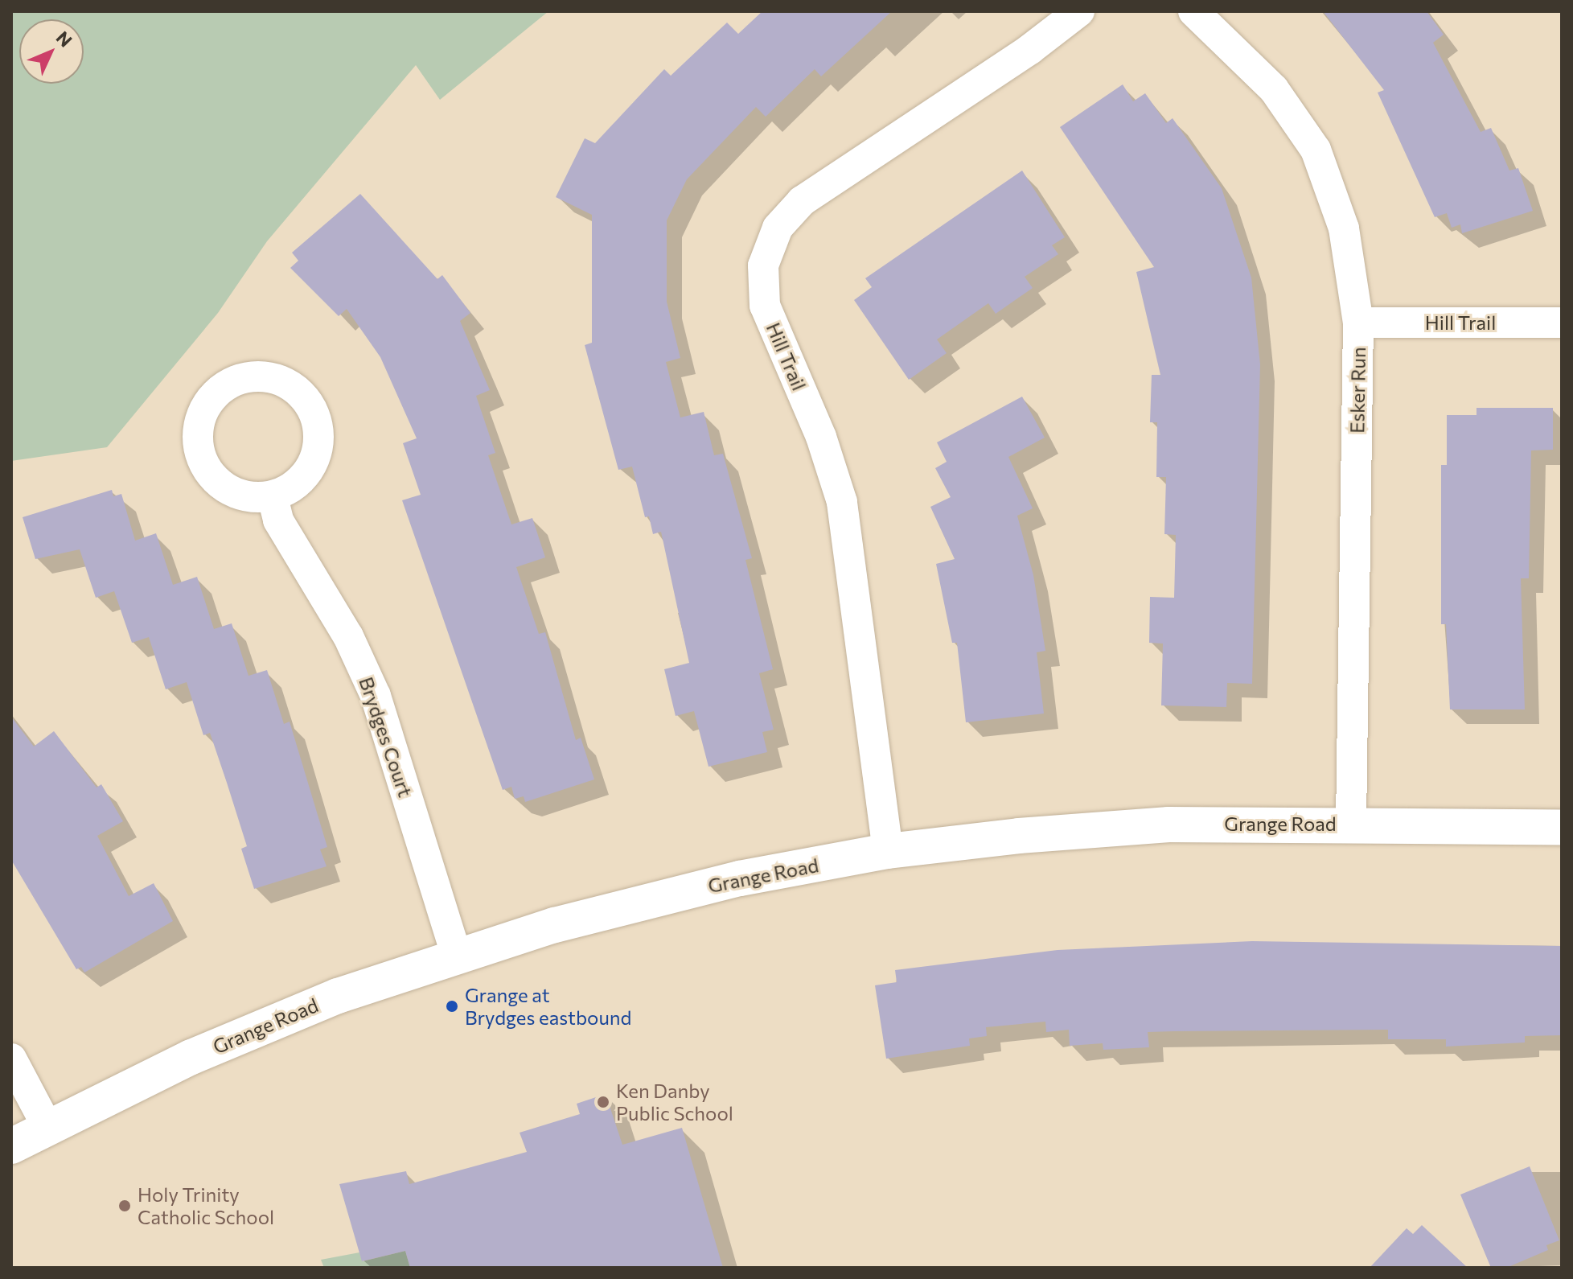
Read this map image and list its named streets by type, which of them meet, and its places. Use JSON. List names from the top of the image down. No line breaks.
{"streets":{"street":["Hill Trail","Esker Run","Brydges Court","Grange Road"]},"crossings":[["Hill Trail","Esker Run"],["Hill Trail","Grange Road"],["Esker Run","Grange Road"],["Brydges Court","Grange Road"]],"places":["Grange at Brydges eastbound","Ken Danby Public School","Holy Trinity Catholic School"],"north":"top right"}
